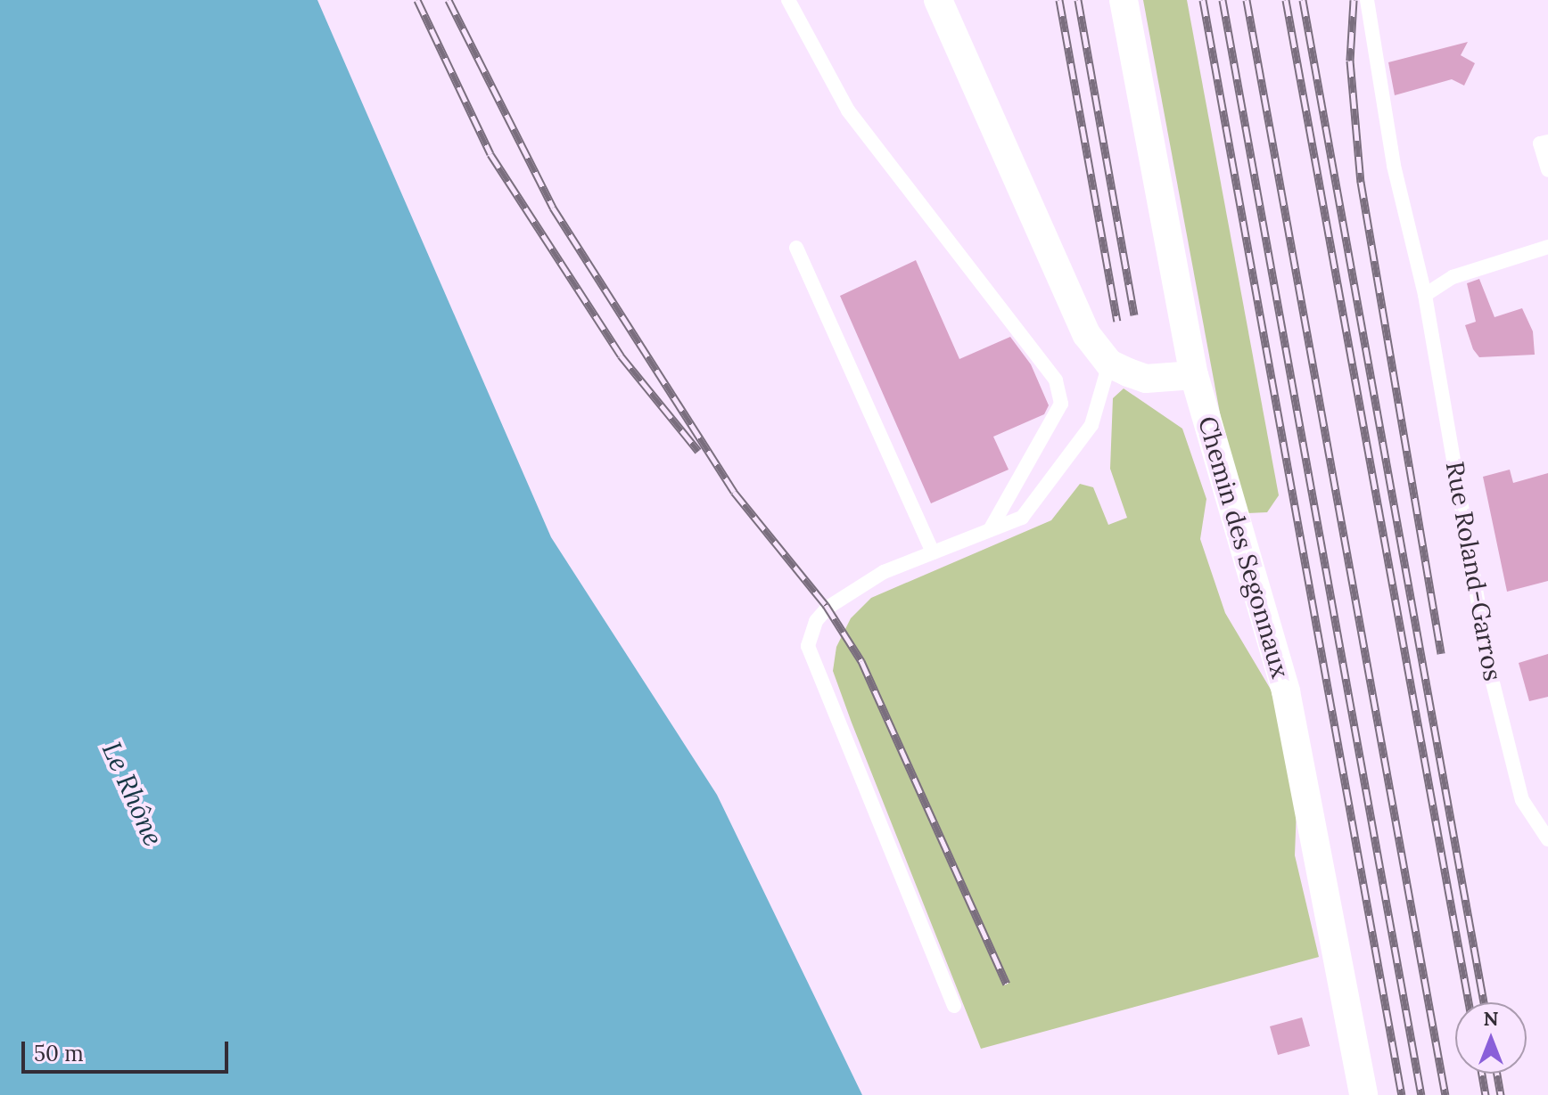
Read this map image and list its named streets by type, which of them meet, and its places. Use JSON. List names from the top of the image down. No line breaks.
{"streets":{"street":["Chemin des Segonnaux"],"lane":["Rue Roland-Garros"]},"water":["Le Rhône"],"scale_bar":"50 m","north":"top"}
